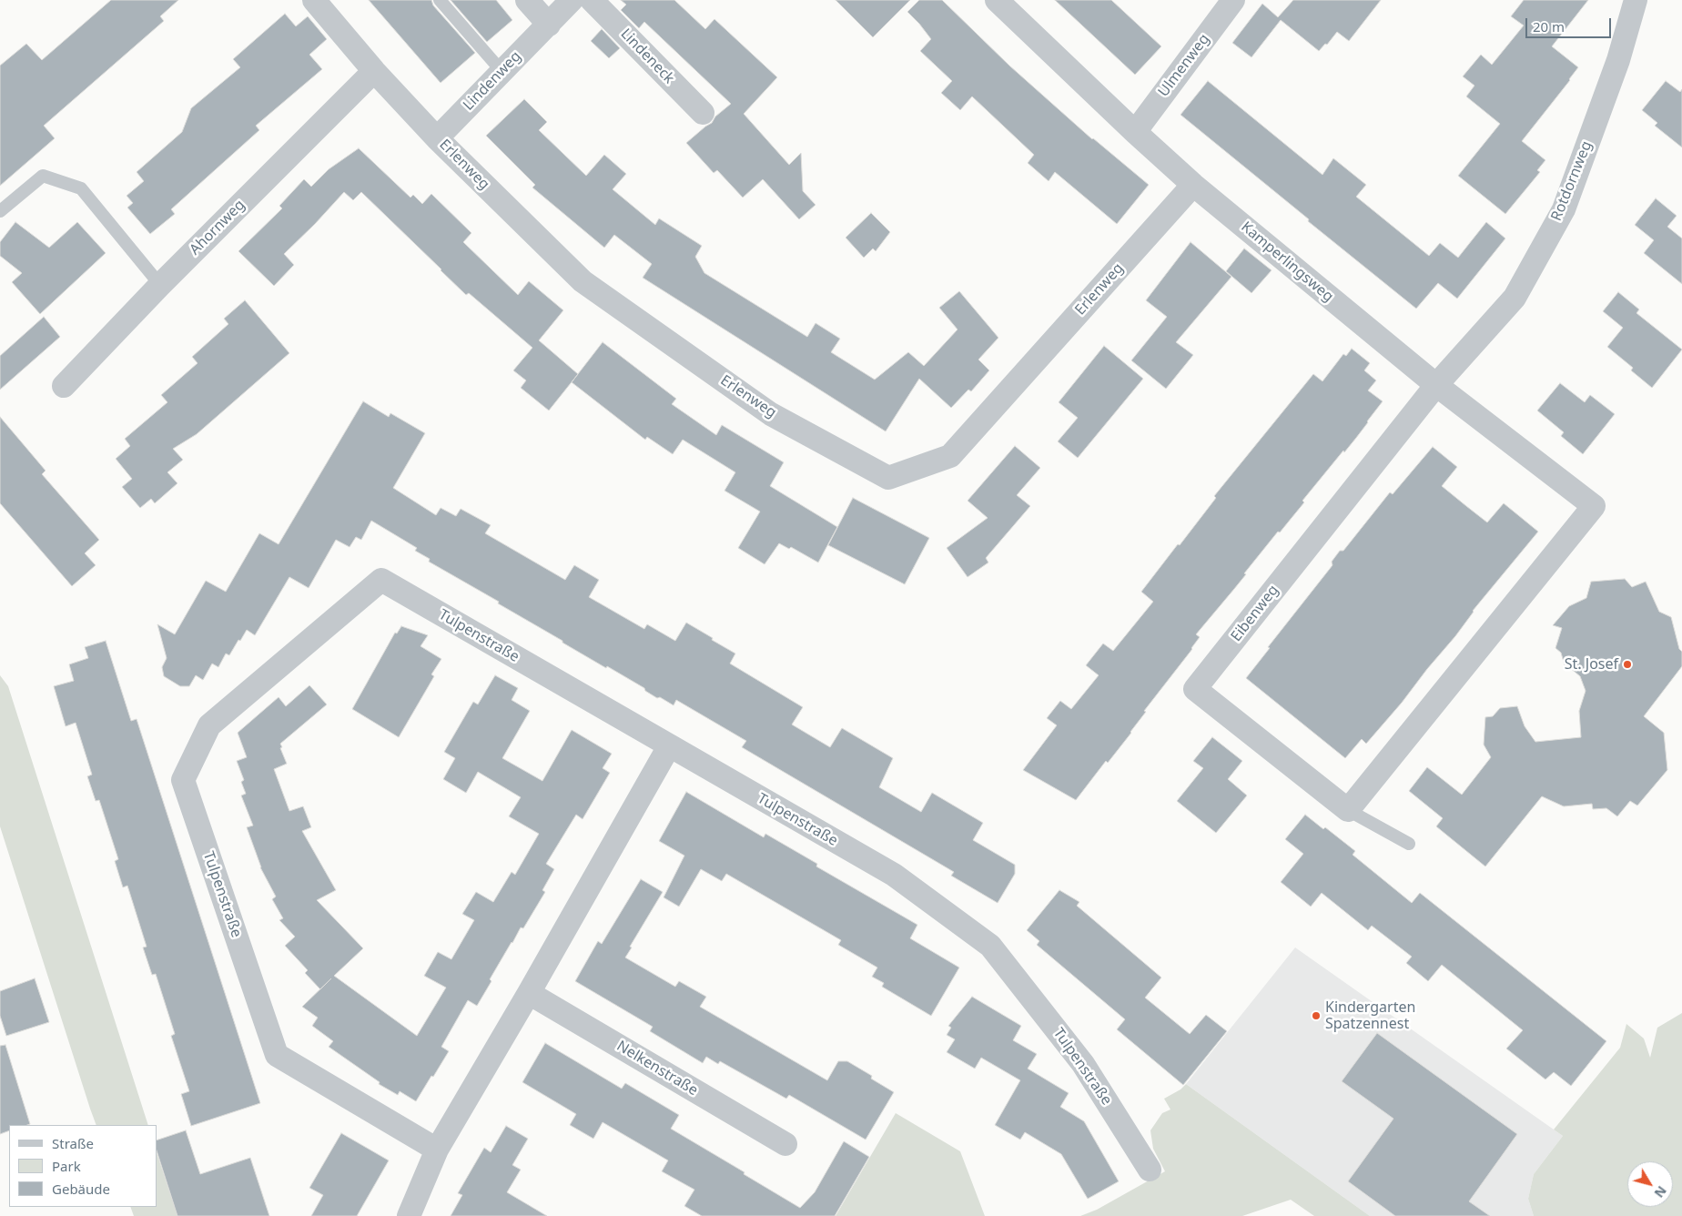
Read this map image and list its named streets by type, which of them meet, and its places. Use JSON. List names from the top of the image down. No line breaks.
{"streets":{"street":["Lindeneck","Ulmenweg","Lindenweg","Erlenweg","Rotdornweg","Ahornweg","Kamperlingsweg","Eibenweg","Tulpenstraße","Nelkenstraße"]},"crossings":[["Ulmenweg","Kamperlingsweg"],["Lindenweg","Erlenweg"],["Erlenweg","Ahornweg"],["Erlenweg","Kamperlingsweg"],["Rotdornweg","Kamperlingsweg"],["Rotdornweg","Eibenweg"],["Kamperlingsweg","Eibenweg"]],"places":["St. Josef","Kindergarten Spatzennest"],"legend":["Straße","Park","Gebäude"],"scale_bar":"20 m","north":"bottom right"}
